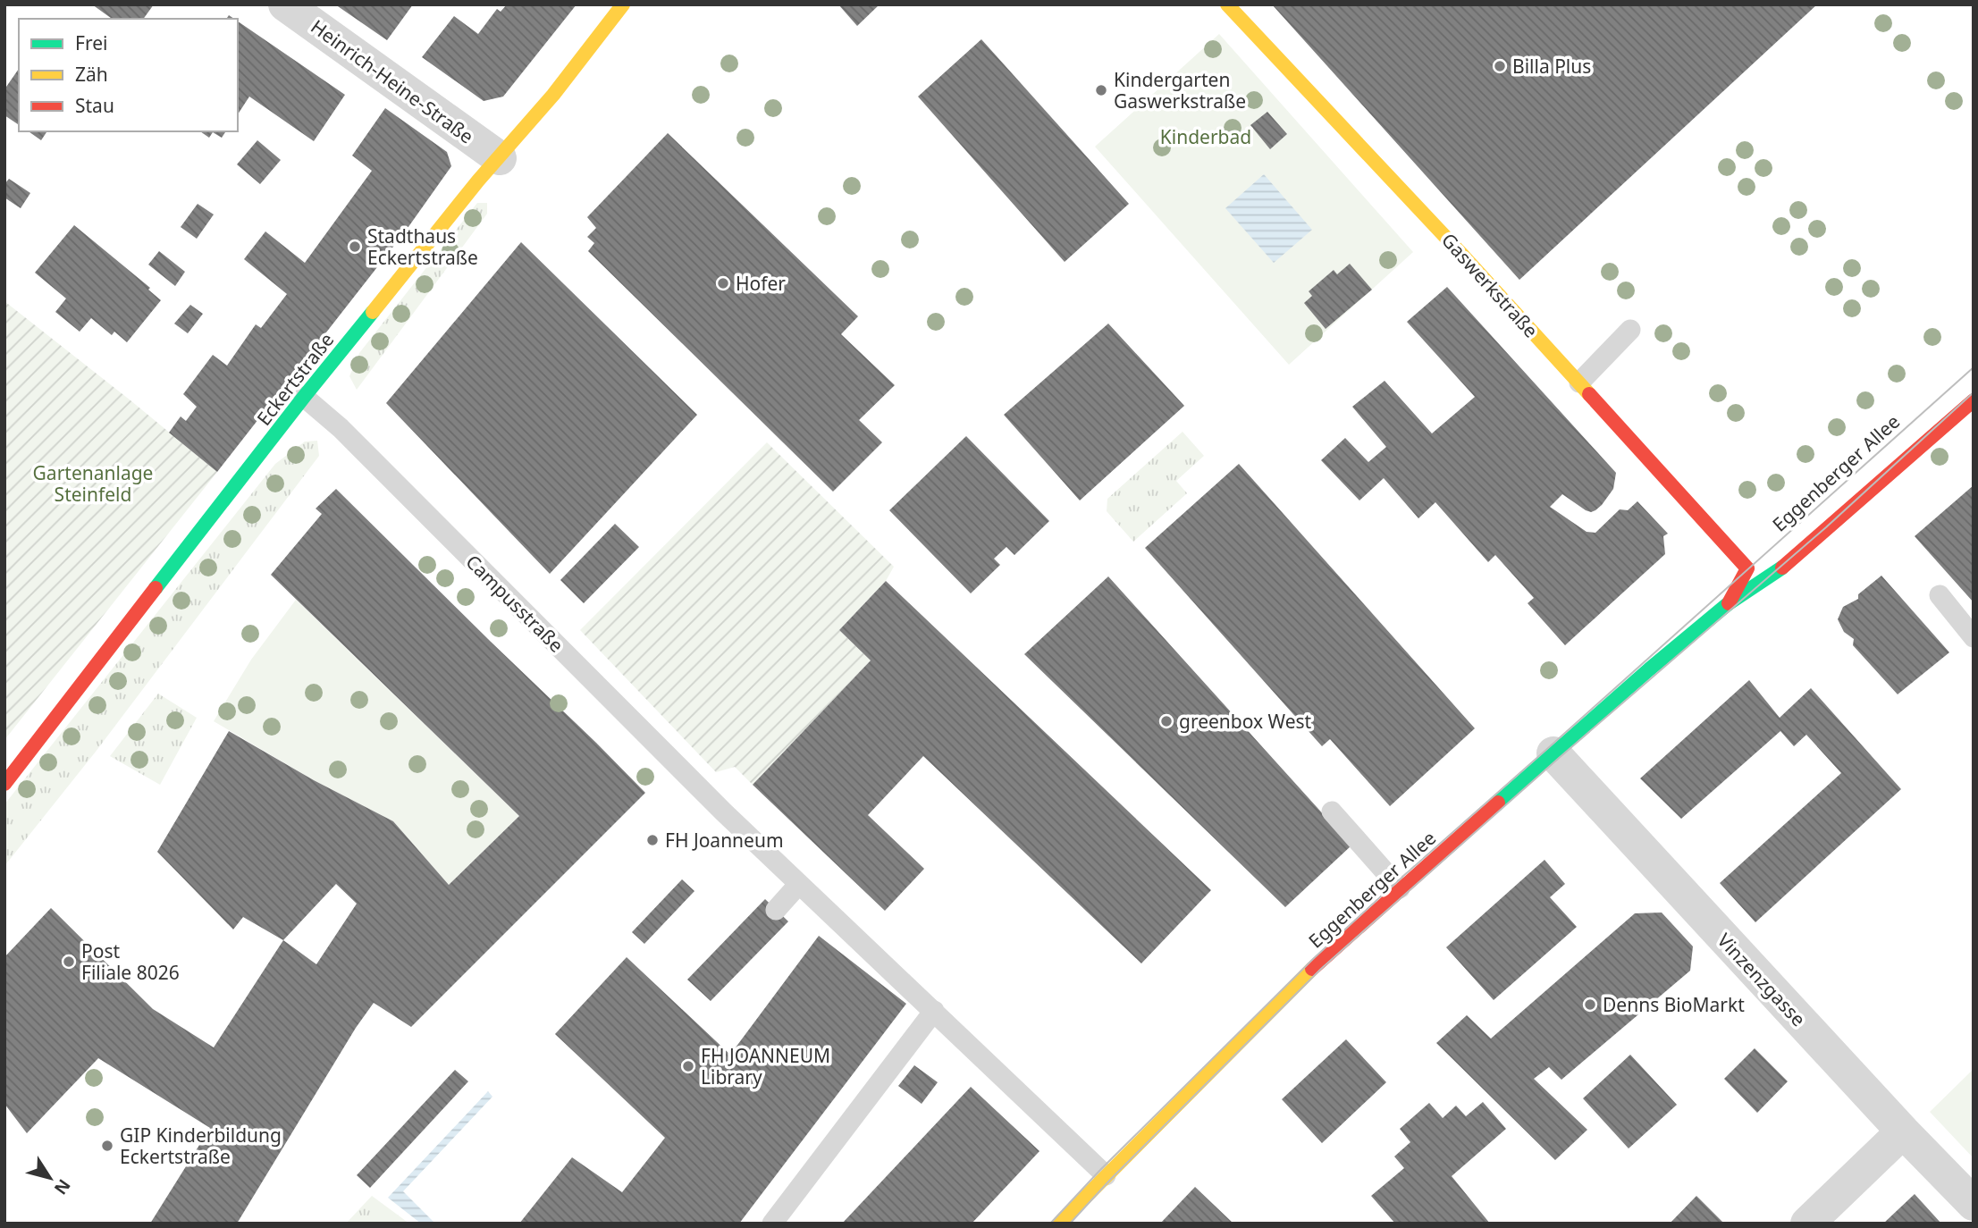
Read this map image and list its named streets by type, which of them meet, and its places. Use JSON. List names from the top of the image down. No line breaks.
{"streets":{"street":["Heinrich-Heine-Straße","Gaswerkstraße","Eckertstraße","Eggenberger Allee","Vinzenzgasse"],"lane":["Campusstraße"]},"crossings":[["Heinrich-Heine-Straße","Eckertstraße"],["Gaswerkstraße","Eggenberger Allee"],["Eckertstraße","Campusstraße"],["Eggenberger Allee","Campusstraße"],["Eggenberger Allee","Vinzenzgasse"]],"parks":["Kinderbad","Gartenanlage Steinfeld"],"places":["Billa Plus","Kindergarten Gaswerkstraße","Stadthaus Eckertstraße","Hofer","greenbox West","FH Joanneum","Post Filiale 8026","Denns BioMarkt","FH JOANNEUM Library","GIP Kinderbildung Eckertstraße"],"legend":["Frei","Zäh","Stau"],"north":"bottom right"}
